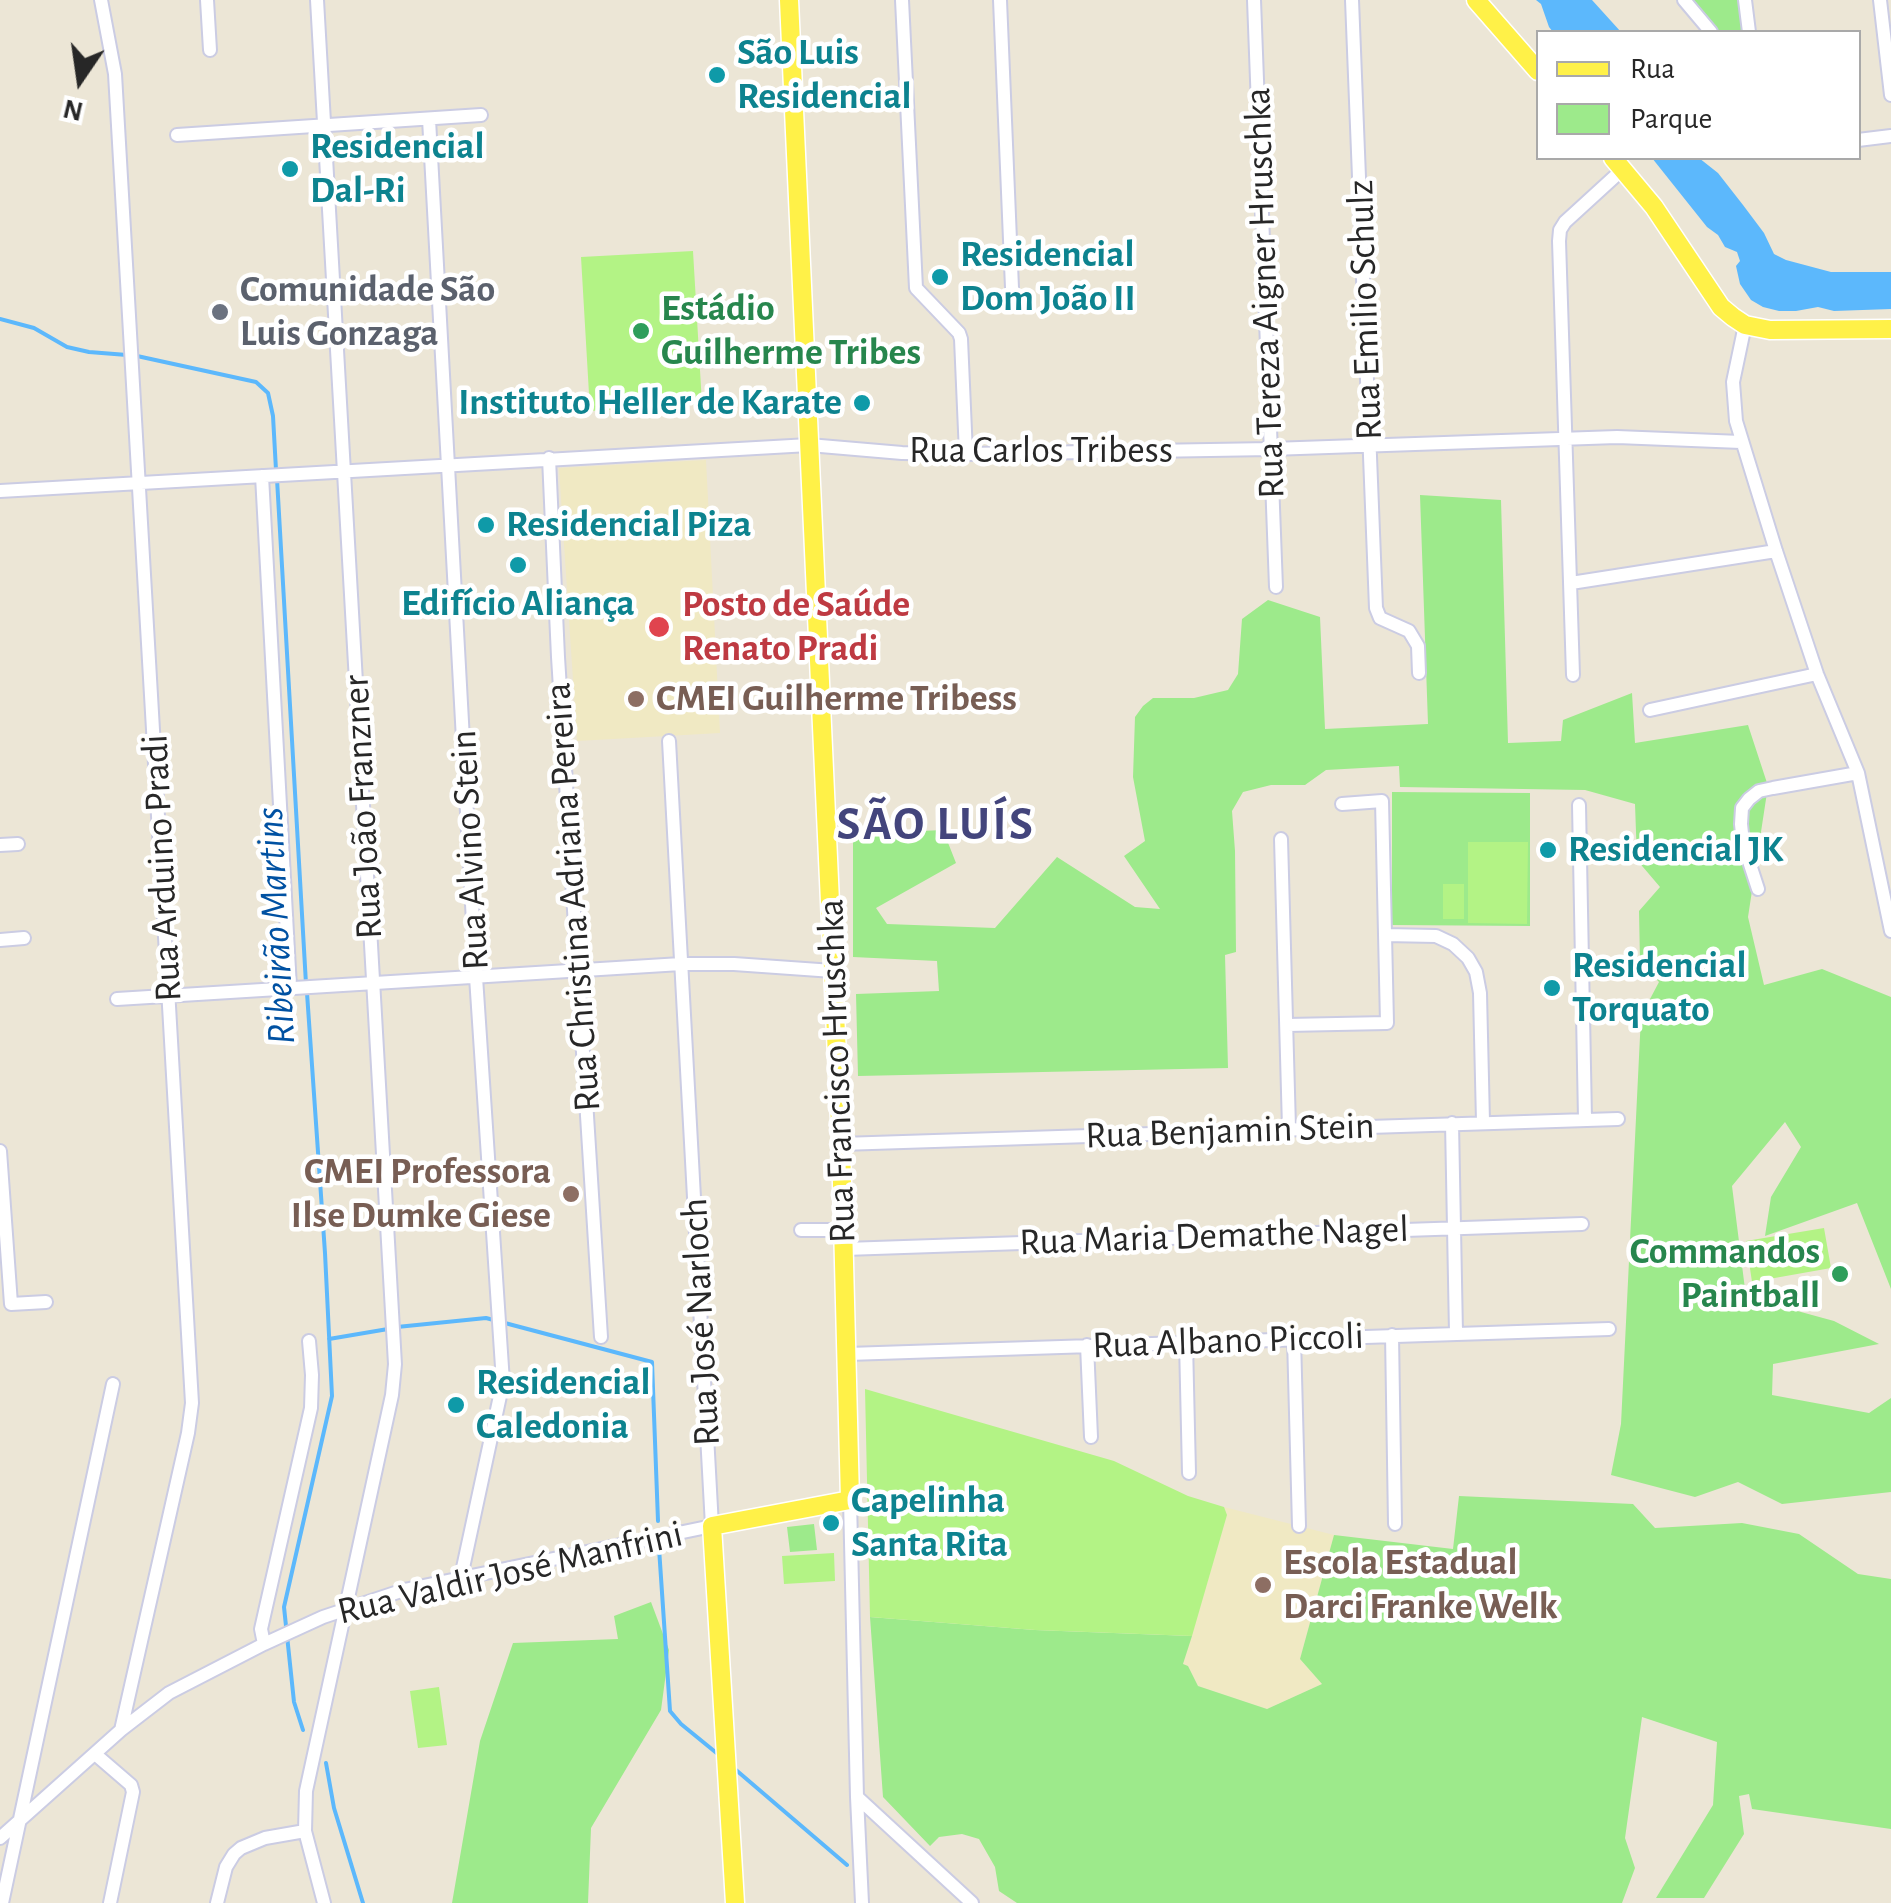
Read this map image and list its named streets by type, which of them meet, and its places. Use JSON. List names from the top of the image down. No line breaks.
{"streets":{"main road":["Rua Francisco Hruschka","Rua José Narloch","Rua Valdir José Manfrini"],"street":["Rua Tereza Aigner Hruschka","Rua Emilio Schulz","Rua Carlos Tribess","Rua João Franzner","Rua Alvino Stein","Rua Arduino Pradi","Rua Christina Adriana Pereira","Rua Benjamin Stein","Rua Maria Demathe Nagel","Rua Albano Piccoli"]},"crossings":[["Rua Tereza Aigner Hruschka","Rua Carlos Tribess"],["Rua Emilio Schulz","Rua Carlos Tribess"],["Rua Carlos Tribess","Rua João Franzner"],["Rua Carlos Tribess","Rua Alvino Stein"],["Rua Carlos Tribess","Rua Arduino Pradi"],["Rua Carlos Tribess","Rua Christina Adriana Pereira"],["Rua Carlos Tribess","Rua Francisco Hruschka"],["Rua João Franzner","Rua Valdir José Manfrini"],["Rua Alvino Stein","Rua Valdir José Manfrini"],["Rua Arduino Pradi","Rua Valdir José Manfrini"],["Rua Francisco Hruschka","Rua Benjamin Stein"],["Rua Francisco Hruschka","Rua Maria Demathe Nagel"],["Rua Francisco Hruschka","Rua Albano Piccoli"],["Rua Francisco Hruschka","Rua Valdir José Manfrini"],["Rua José Narloch","Rua Valdir José Manfrini"]],"districts":["SÃO LUÍS"],"water":["Ribeirão Martins"],"places":["São Luis Residencial","Residencial Dal-Ri","Residencial Dom João II","Comunidade São Luis Gonzaga","Estádio Guilherme Tribes","Instituto Heller de Karate","Residencial Piza","Edifício Aliança","Posto de Saúde Renato Pradi","CMEI Guilherme Tribess","Residencial JK","Residencial Torquato","CMEI Professora Ilse Dumke Giese","Commandos Paintball","Residencial Caledonia","Capelinha Santa Rita","Escola Estadual Darci Franke Welk"],"legend":["Rua","Parque"],"north":"bottom"}
